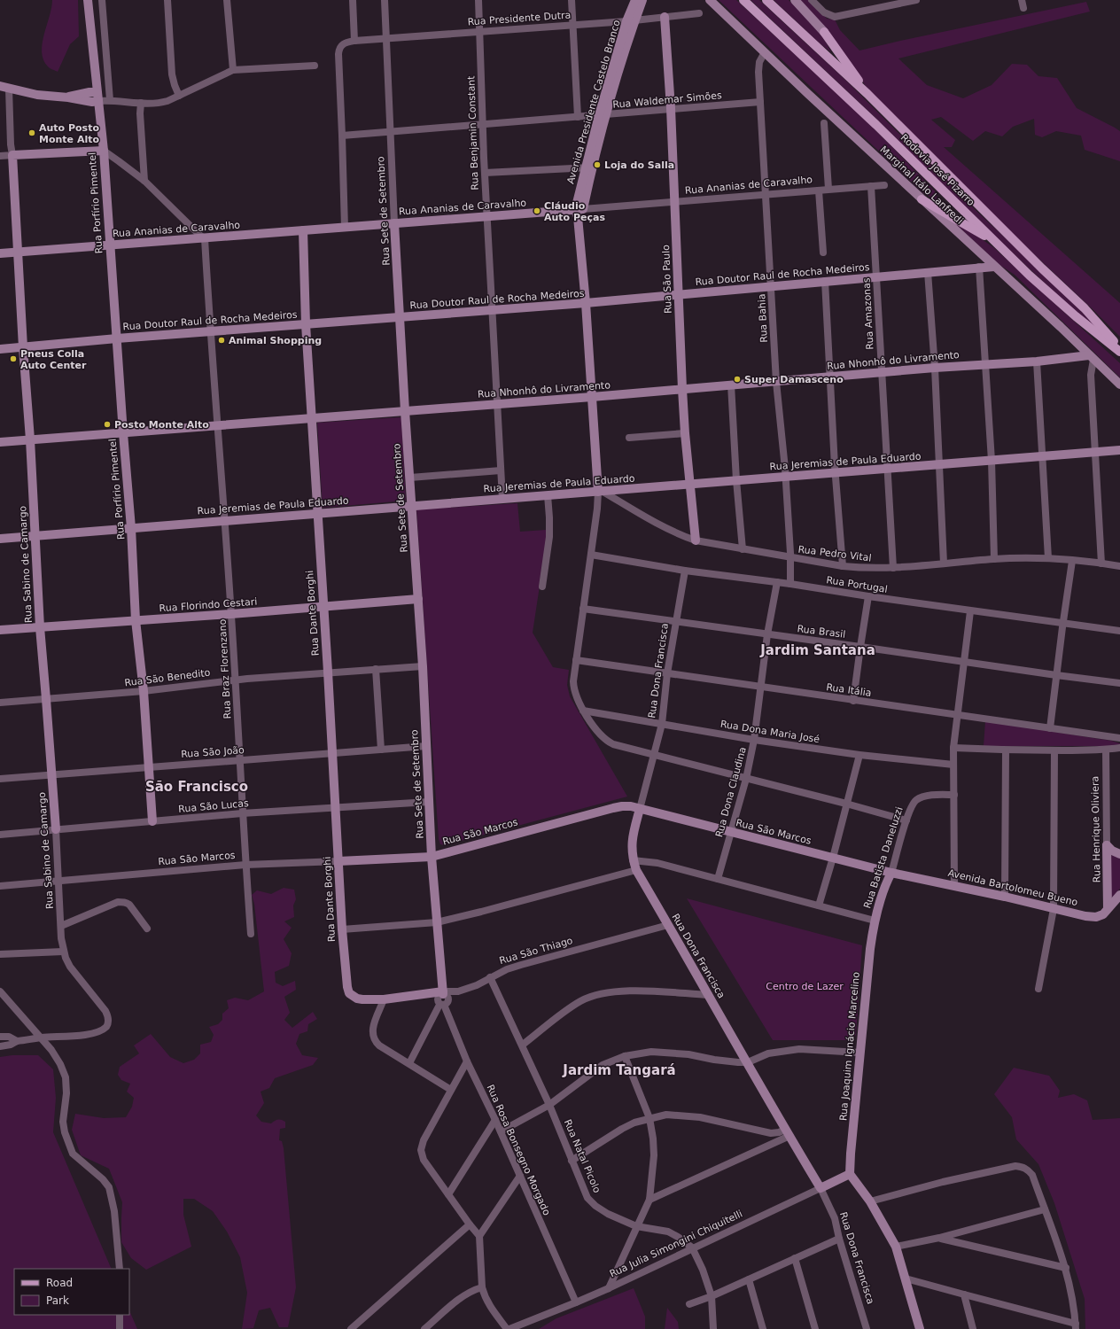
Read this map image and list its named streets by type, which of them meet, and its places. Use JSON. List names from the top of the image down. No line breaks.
{"streets":{"main road":["Rodovia José Pizarro"],"street":["Rua Presidente Dutra","Rua Waldemar Simões","Avenida Presidente Castelo Branco","Rua Benjamin Constant","Rua Ananias de Caravalho","Marginal Itálo Lanfredi","Rua Porfírio Pimentel","Rua Sete de Setembro","Rua Doutor Raul de Rocha Medeiros","Rua São Paulo","Rua Amazonas","Rua Bahia","Rua Nhonhô do Livramento","Rua Jeremias de Paula Eduardo","Rua Pedro Vital","Rua Sabino de Camargo","Rua Portugal","Rua Florindo Cestari","Rua Dante Borghi","Rua Brasil","Rua Braz Florenzano","Rua Dona Francisca","Rua São Benedito","Rua Itália","Rua Dona Maria José","Rua São João","Rua Dona Claudina","Rua São Lucas","Rua Henrique Oliviera","Rua São Marcos","Rua Batista Daneluzzi","Avenida Bartolomeu Bueno","Rua São Thiago","Rua Joaquim Ignácio Marcelino","Rua Rosa Bonsegno Morgado","Rua Natal Picolo","Rua Julia Simongini Chiquitelli"]},"crossings":[["Rua Presidente Dutra","Rua Waldemar Simões"],["Rua Presidente Dutra","Avenida Presidente Castelo Branco"],["Rua Presidente Dutra","Rua Benjamin Constant"],["Rua Presidente Dutra","Rua Sete de Setembro"],["Rua Presidente Dutra","Rua São Paulo"],["Rua Waldemar Simões","Avenida Presidente Castelo Branco"],["Rua Waldemar Simões","Rua Benjamin Constant"],["Rua Waldemar Simões","Rua Sete de Setembro"],["Rua Waldemar Simões","Rua São Paulo"],["Rua Waldemar Simões","Rua Bahia"],["Avenida Presidente Castelo Branco","Rua Ananias de Caravalho"],["Rua Benjamin Constant","Rua Ananias de Caravalho"],["Rua Benjamin Constant","Rua Doutor Raul de Rocha Medeiros"],["Rua Benjamin Constant","Rua Nhonhô do Livramento"],["Rua Benjamin Constant","Rua Jeremias de Paula Eduardo"],["Rua Ananias de Caravalho","Rua Porfírio Pimentel"],["Rua Ananias de Caravalho","Rua Sete de Setembro"],["Rua Ananias de Caravalho","Rua São Paulo"],["Rua Ananias de Caravalho","Rua Amazonas"],["Rua Ananias de Caravalho","Rua Bahia"],["Rua Ananias de Caravalho","Rua Sabino de Camargo"],["Rua Ananias de Caravalho","Rua Dante Borghi"],["Rua Ananias de Caravalho","Rua Braz Florenzano"],["Marginal Itálo Lanfredi","Rua Doutor Raul de Rocha Medeiros"],["Marginal Itálo Lanfredi","Rua Bahia"],["Marginal Itálo Lanfredi","Rua Nhonhô do Livramento"],["Rua Porfírio Pimentel","Rua Doutor Raul de Rocha Medeiros"],["Rua Porfírio Pimentel","Rua Nhonhô do Livramento"],["Rua Porfírio Pimentel","Rua Jeremias de Paula Eduardo"],["Rua Porfírio Pimentel","Rua Florindo Cestari"],["Rua Porfírio Pimentel","Rua São Benedito"],["Rua Porfírio Pimentel","Rua São João"],["Rua Porfírio Pimentel","Rua São Lucas"],["Rua Sete de Setembro","Rua Doutor Raul de Rocha Medeiros"],["Rua Sete de Setembro","Rua Nhonhô do Livramento"],["Rua Sete de Setembro","Rua Jeremias de Paula Eduardo"],["Rua Sete de Setembro","Rua Florindo Cestari"],["Rua Sete de Setembro","Rua São Benedito"],["Rua Sete de Setembro","Rua São João"],["Rua Sete de Setembro","Rua São Lucas"],["Rua Sete de Setembro","Rua São Marcos"],["Rua Sete de Setembro","Rua São Thiago"],["Rua Doutor Raul de Rocha Medeiros","Rua São Paulo"],["Rua Doutor Raul de Rocha Medeiros","Rua Amazonas"],["Rua Doutor Raul de Rocha Medeiros","Rua Bahia"],["Rua Doutor Raul de Rocha Medeiros","Rua Sabino de Camargo"],["Rua Doutor Raul de Rocha Medeiros","Rua Dante Borghi"],["Rua Doutor Raul de Rocha Medeiros","Rua Braz Florenzano"],["Rua São Paulo","Rua Nhonhô do Livramento"],["Rua São Paulo","Rua Jeremias de Paula Eduardo"],["Rua São Paulo","Rua Pedro Vital"],["Rua Amazonas","Rua Nhonhô do Livramento"],["Rua Amazonas","Rua Jeremias de Paula Eduardo"],["Rua Amazonas","Rua Pedro Vital"],["Rua Bahia","Rua Nhonhô do Livramento"],["Rua Bahia","Rua Jeremias de Paula Eduardo"],["Rua Bahia","Rua Pedro Vital"],["Rua Bahia","Rua Portugal"],["Rua Nhonhô do Livramento","Rua Sabino de Camargo"],["Rua Nhonhô do Livramento","Rua Dante Borghi"],["Rua Nhonhô do Livramento","Rua Braz Florenzano"],["Rua Jeremias de Paula Eduardo","Rua Pedro Vital"],["Rua Jeremias de Paula Eduardo","Rua Sabino de Camargo"],["Rua Jeremias de Paula Eduardo","Rua Dante Borghi"],["Rua Jeremias de Paula Eduardo","Rua Braz Florenzano"],["Rua Sabino de Camargo","Rua Florindo Cestari"],["Rua Sabino de Camargo","Rua São Benedito"],["Rua Sabino de Camargo","Rua São João"],["Rua Sabino de Camargo","Rua São Lucas"],["Rua Sabino de Camargo","Rua São Marcos"],["Rua Portugal","Rua Dona Francisca"],["Rua Portugal","Rua Dona Claudina"],["Rua Florindo Cestari","Rua Dante Borghi"],["Rua Florindo Cestari","Rua Braz Florenzano"],["Rua Dante Borghi","Rua São Benedito"],["Rua Dante Borghi","Rua São João"],["Rua Dante Borghi","Rua São Lucas"],["Rua Dante Borghi","Rua São Marcos"],["Rua Dante Borghi","Rua São Thiago"],["Rua Brasil","Rua Dona Francisca"],["Rua Brasil","Rua Dona Claudina"],["Rua Braz Florenzano","Rua São Benedito"],["Rua Braz Florenzano","Rua São João"],["Rua Braz Florenzano","Rua São Lucas"],["Rua Braz Florenzano","Rua São Marcos"],["Rua Dona Francisca","Rua Itália"],["Rua Dona Francisca","Rua Dona Maria José"],["Rua Dona Francisca","Rua São Marcos"],["Rua Dona Francisca","Rua São Thiago"],["Rua Dona Francisca","Rua Julia Simongini Chiquitelli"],["Rua Itália","Rua Dona Claudina"],["Rua Dona Maria José","Rua Dona Claudina"],["Rua Dona Claudina","Rua São Marcos"],["Rua Henrique Oliviera","Avenida Bartolomeu Bueno"],["Rua São Marcos","Rua Batista Daneluzzi"],["Rua São Marcos","Avenida Bartolomeu Bueno"],["Rua Batista Daneluzzi","Avenida Bartolomeu Bueno"],["Rua Batista Daneluzzi","Rua Joaquim Ignácio Marcelino"],["Rua São Thiago","Rua Natal Picolo"],["Rua Joaquim Ignácio Marcelino","Rua Julia Simongini Chiquitelli"],["Rua Rosa Bonsegno Morgado","Rua Julia Simongini Chiquitelli"],["Rua Natal Picolo","Rua Julia Simongini Chiquitelli"]],"districts":["Jardim Santana","São Francisco","Jardim Tangará"],"parks":["Centro de Lazer"],"places":["Auto Posto Monte Alto","Loja do Salla","Cláudio Auto Peças","Animal Shopping","Pneus Colla Auto Center","Super Damasceno","Posto Monte Alto"],"legend":["Road","Park"]}
